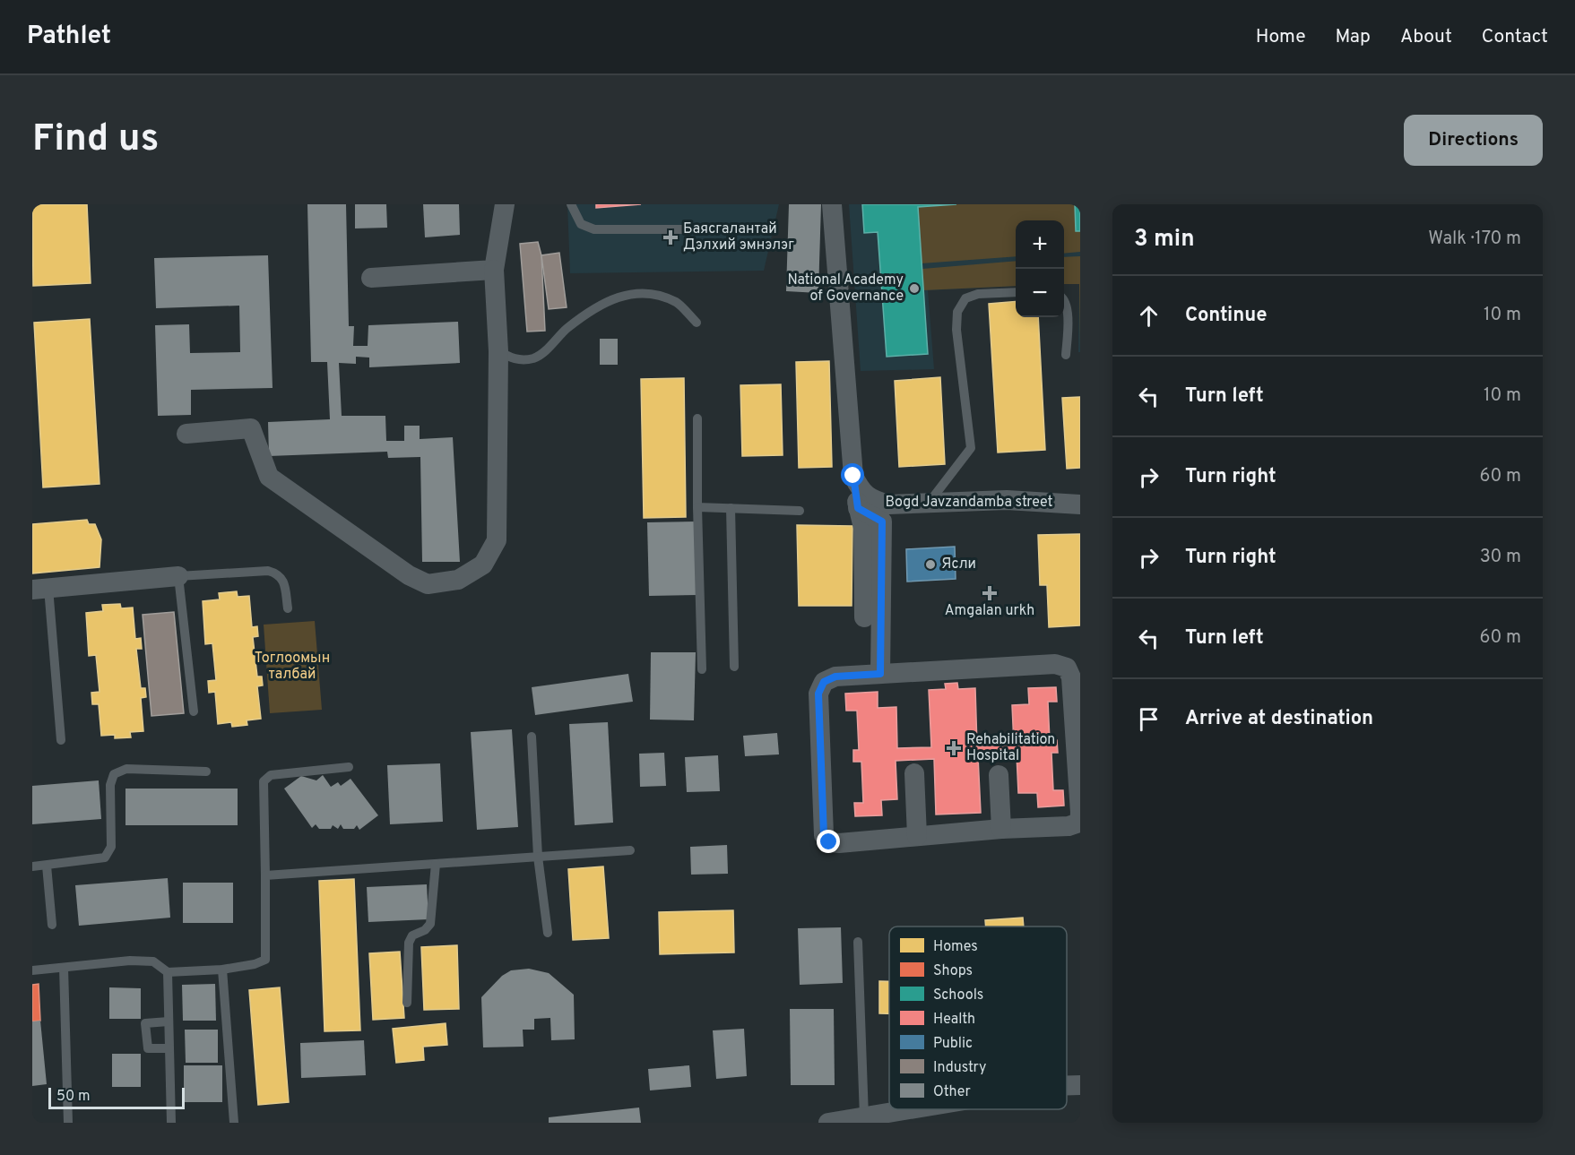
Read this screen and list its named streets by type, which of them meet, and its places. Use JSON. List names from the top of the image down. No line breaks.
{"streets":{"street":["Bogd Javzandamba street"]},"parks":["Тоглоомын талбай"],"places":{"health":["Баясгалантай Дэлхий эмнэлэг","Amgalan urkh","Rehabilitation Hospital"],"other":["National Academy of Governance","Ясли"]},"legend":["Homes","Shops","Schools","Health","Public","Industry","Other"],"scale_bar":"50 m","page":{"header":"Pathlet","nav":["Home","Map","About","Contact"],"buttons":"Directions","title":"Find us","heading":["3 min","Walk · 170 m"],"map_buttons":["+","−"],"list":[["Continue","10 m"],["Turn left","10 m"],["Turn right","60 m"],["Turn right","30 m"],["Turn left","60 m"],"Arrive at destination"],"scale":"50 m"}}
